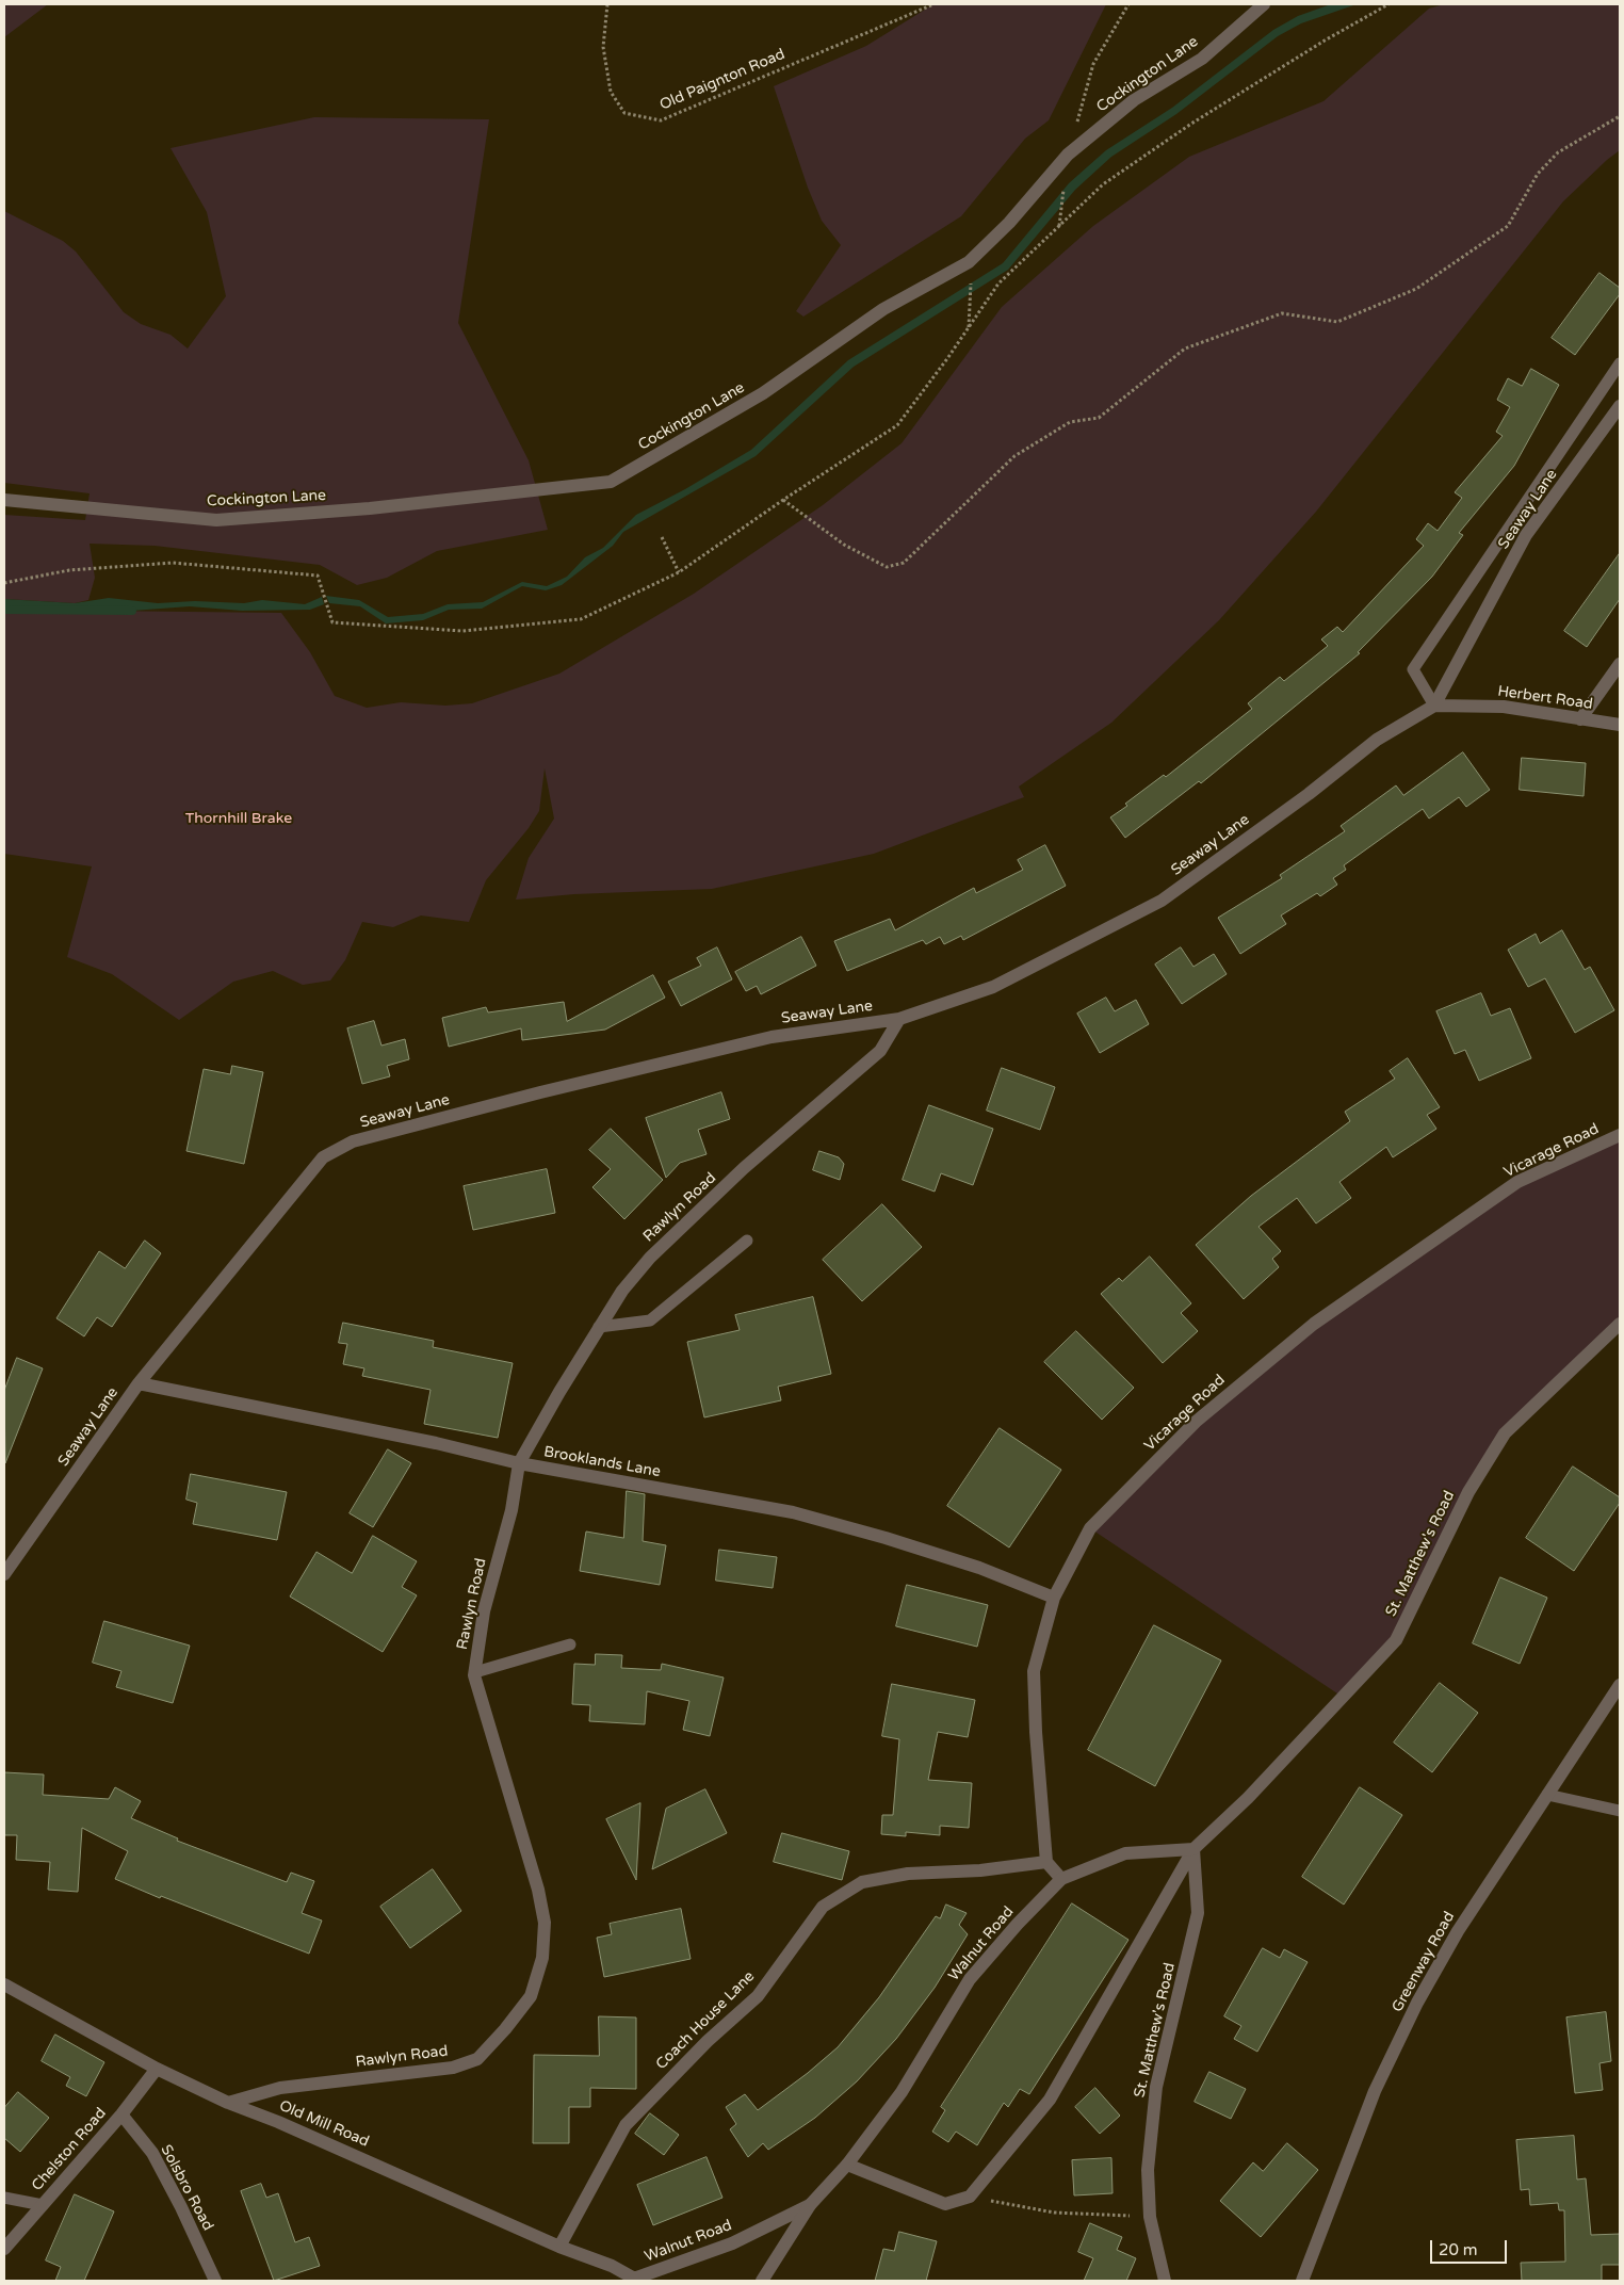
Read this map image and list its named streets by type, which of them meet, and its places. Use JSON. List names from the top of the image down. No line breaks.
{"streets":{"street":["Cockington Lane","Seaway Lane","Herbert Road","Vicarage Road","Rawlyn Road","Brooklands Lane","St. Matthew's Road","Walnut Road","Greenway Road","Coach House Lane","Old Mill Road","Chelston Road","Solsbro Road"],"path":["Old Paignton Road"]},"crossings":[["Seaway Lane","Herbert Road"],["Seaway Lane","Rawlyn Road"],["Seaway Lane","Brooklands Lane"],["Vicarage Road","Brooklands Lane"],["Vicarage Road","Coach House Lane"],["Rawlyn Road","Brooklands Lane"],["Rawlyn Road","Old Mill Road"],["St. Matthew's Road","Walnut Road"],["Walnut Road","Old Mill Road"],["Coach House Lane","Old Mill Road"],["Old Mill Road","Chelston Road"],["Chelston Road","Solsbro Road"]],"parks":["Thornhill Brake"],"scale_bar":"20 m"}
